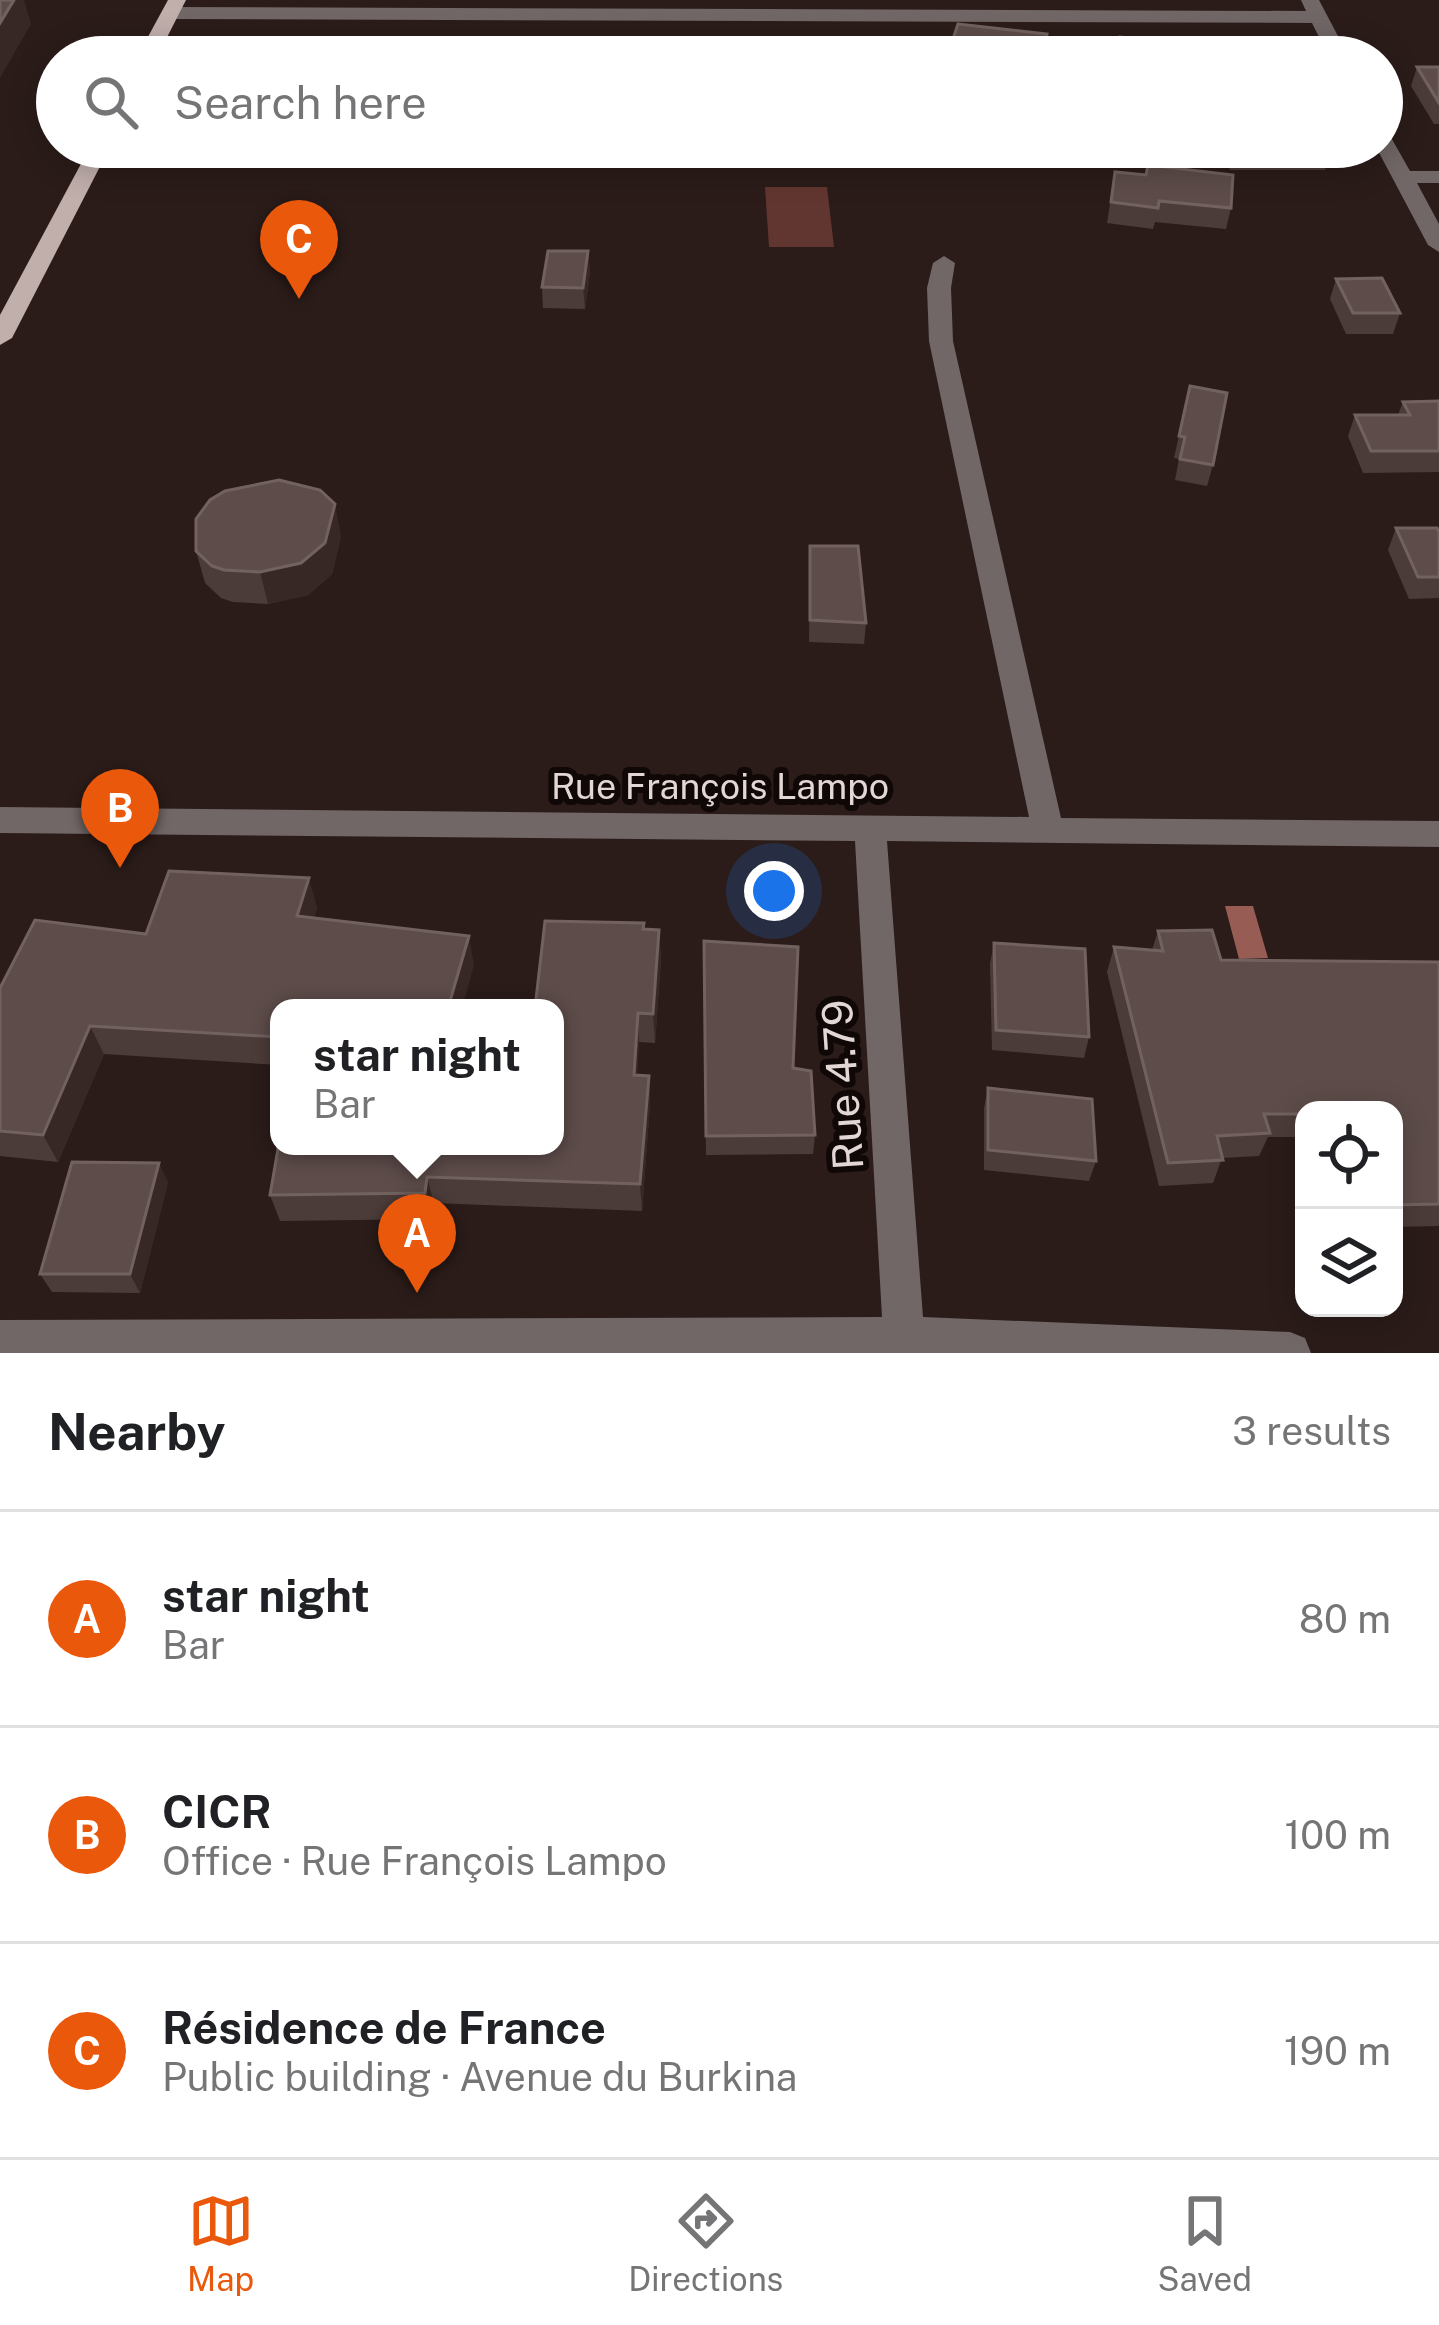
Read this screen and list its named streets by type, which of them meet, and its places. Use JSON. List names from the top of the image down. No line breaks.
{"streets":{"street":["Rue François Lampo","Rue 4.79"]},"crossings":[["Rue François Lampo","Rue 4.79"]],"page":{"search":"Search here","pins":["C","B","A"],"popup":["star night","Bar"],"heading":["Nearby","3 results"],"list":[{"mark":"A","name":"star night","note":"Bar","value":"80 m"},{"mark":"B","name":"CICR","note":"Office · Rue François Lampo","value":"100 m"},{"mark":"C","name":"Résidence de France","note":"Public building · Avenue du Burkina","value":"190 m"}],"nav":["Map","Directions","Saved"]}}
